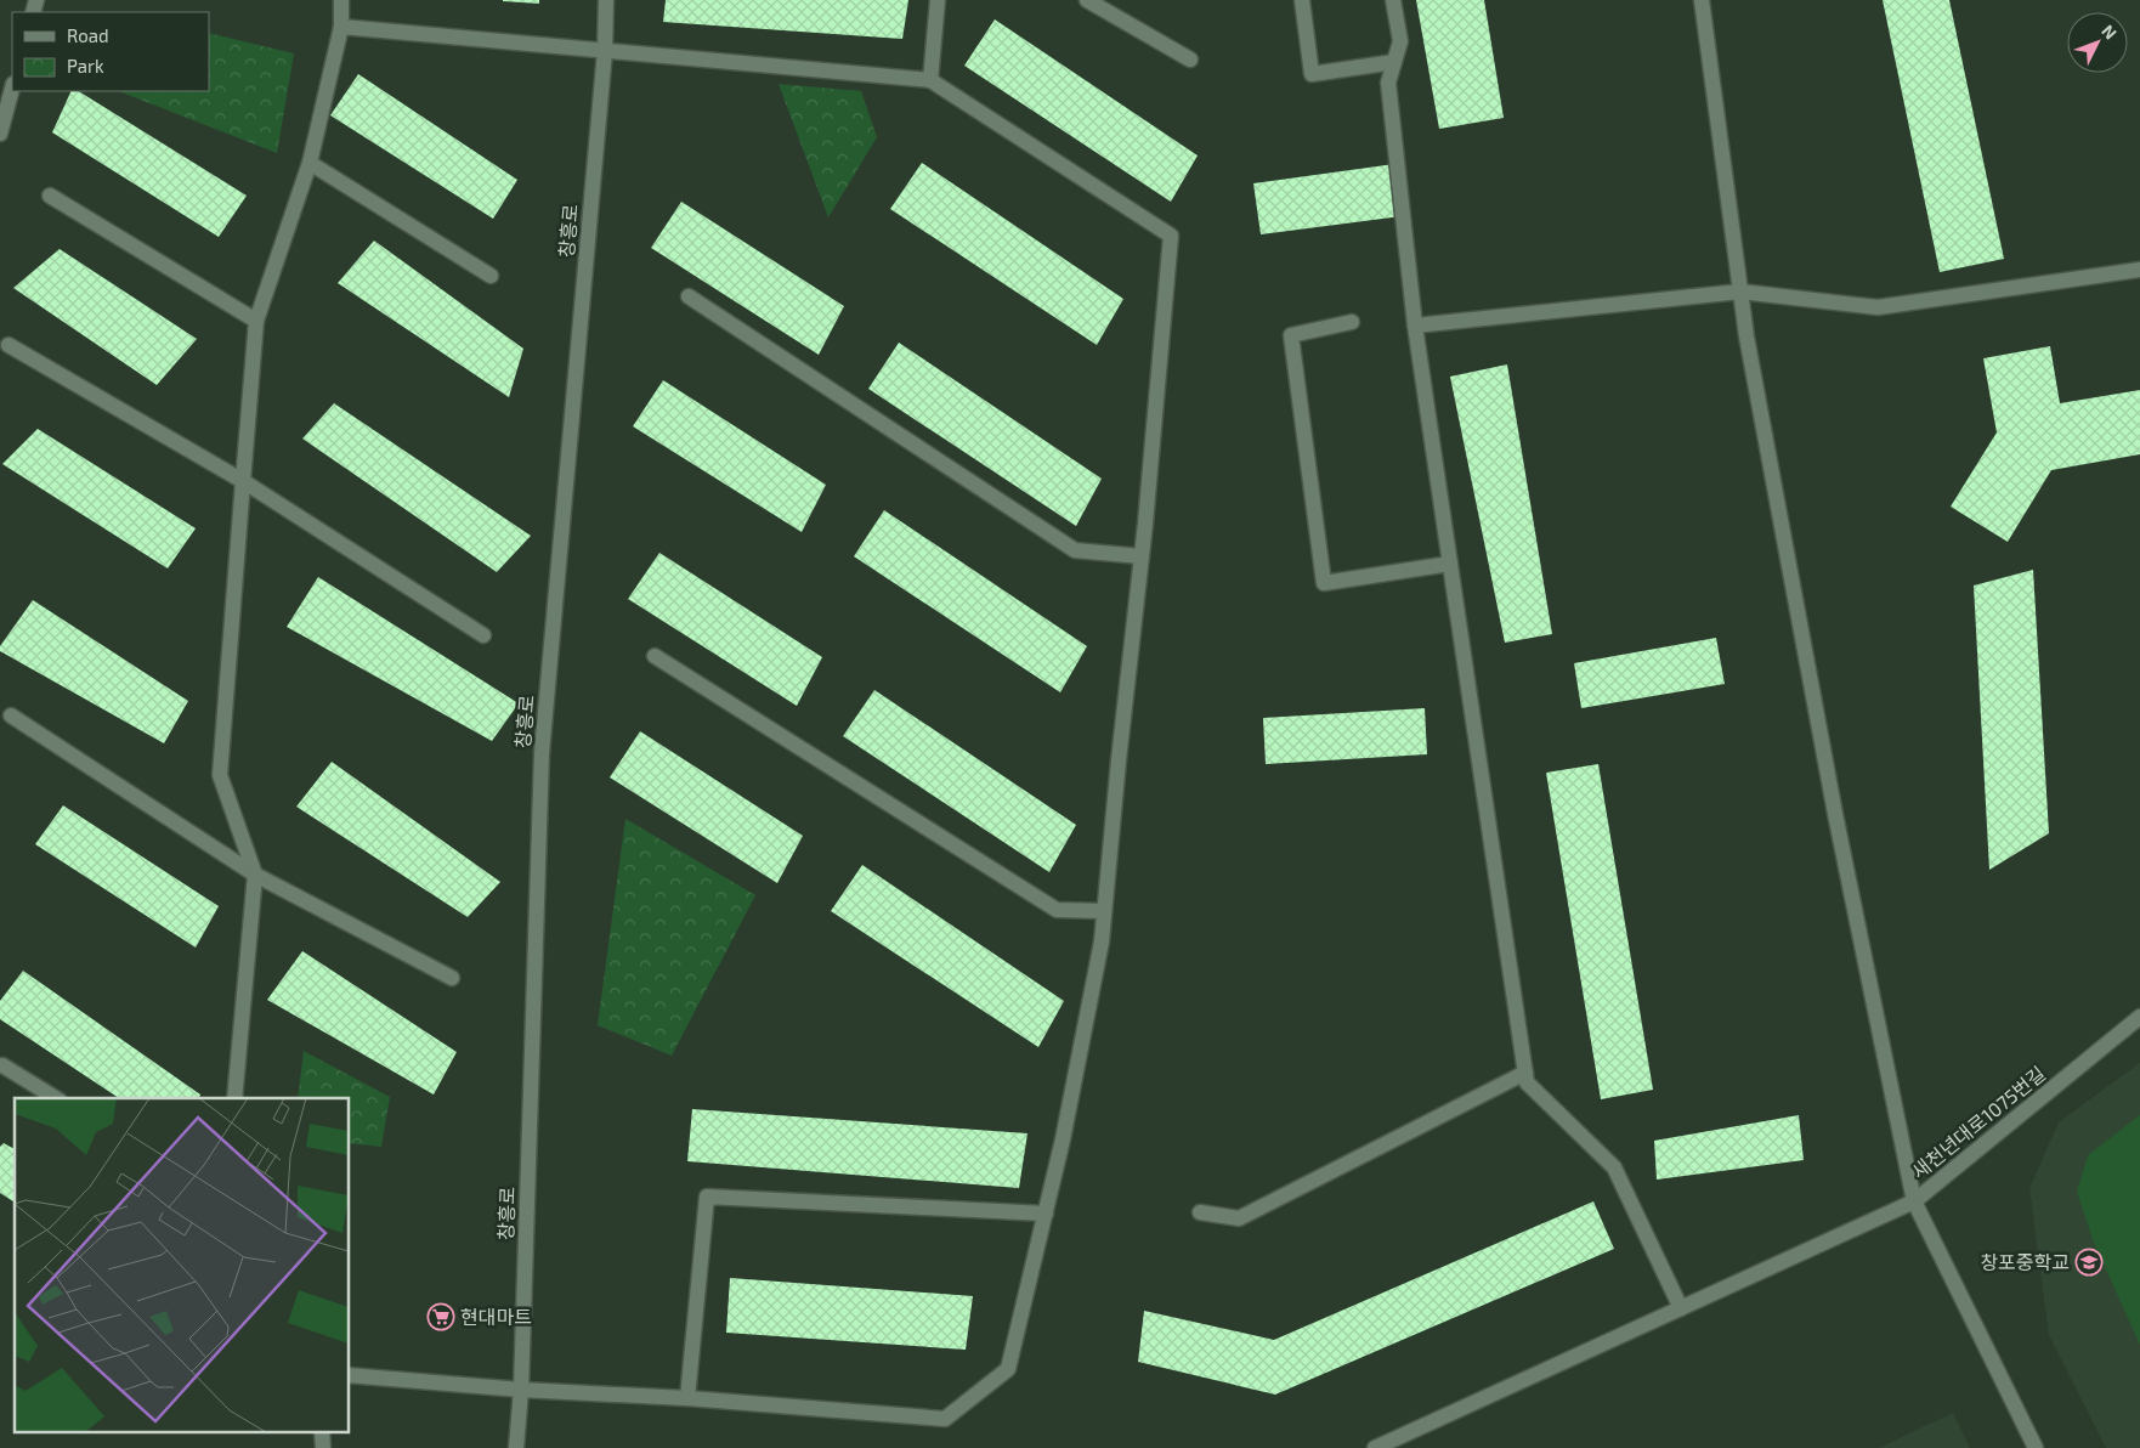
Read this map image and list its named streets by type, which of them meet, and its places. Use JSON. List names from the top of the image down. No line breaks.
{"streets":{"street":["창흥로","새천년대로1075번길"]},"places":{"school or university":["창포중학교"],"supermarket":["현대마트"]},"legend":["Road","Park"],"north":"top right"}
